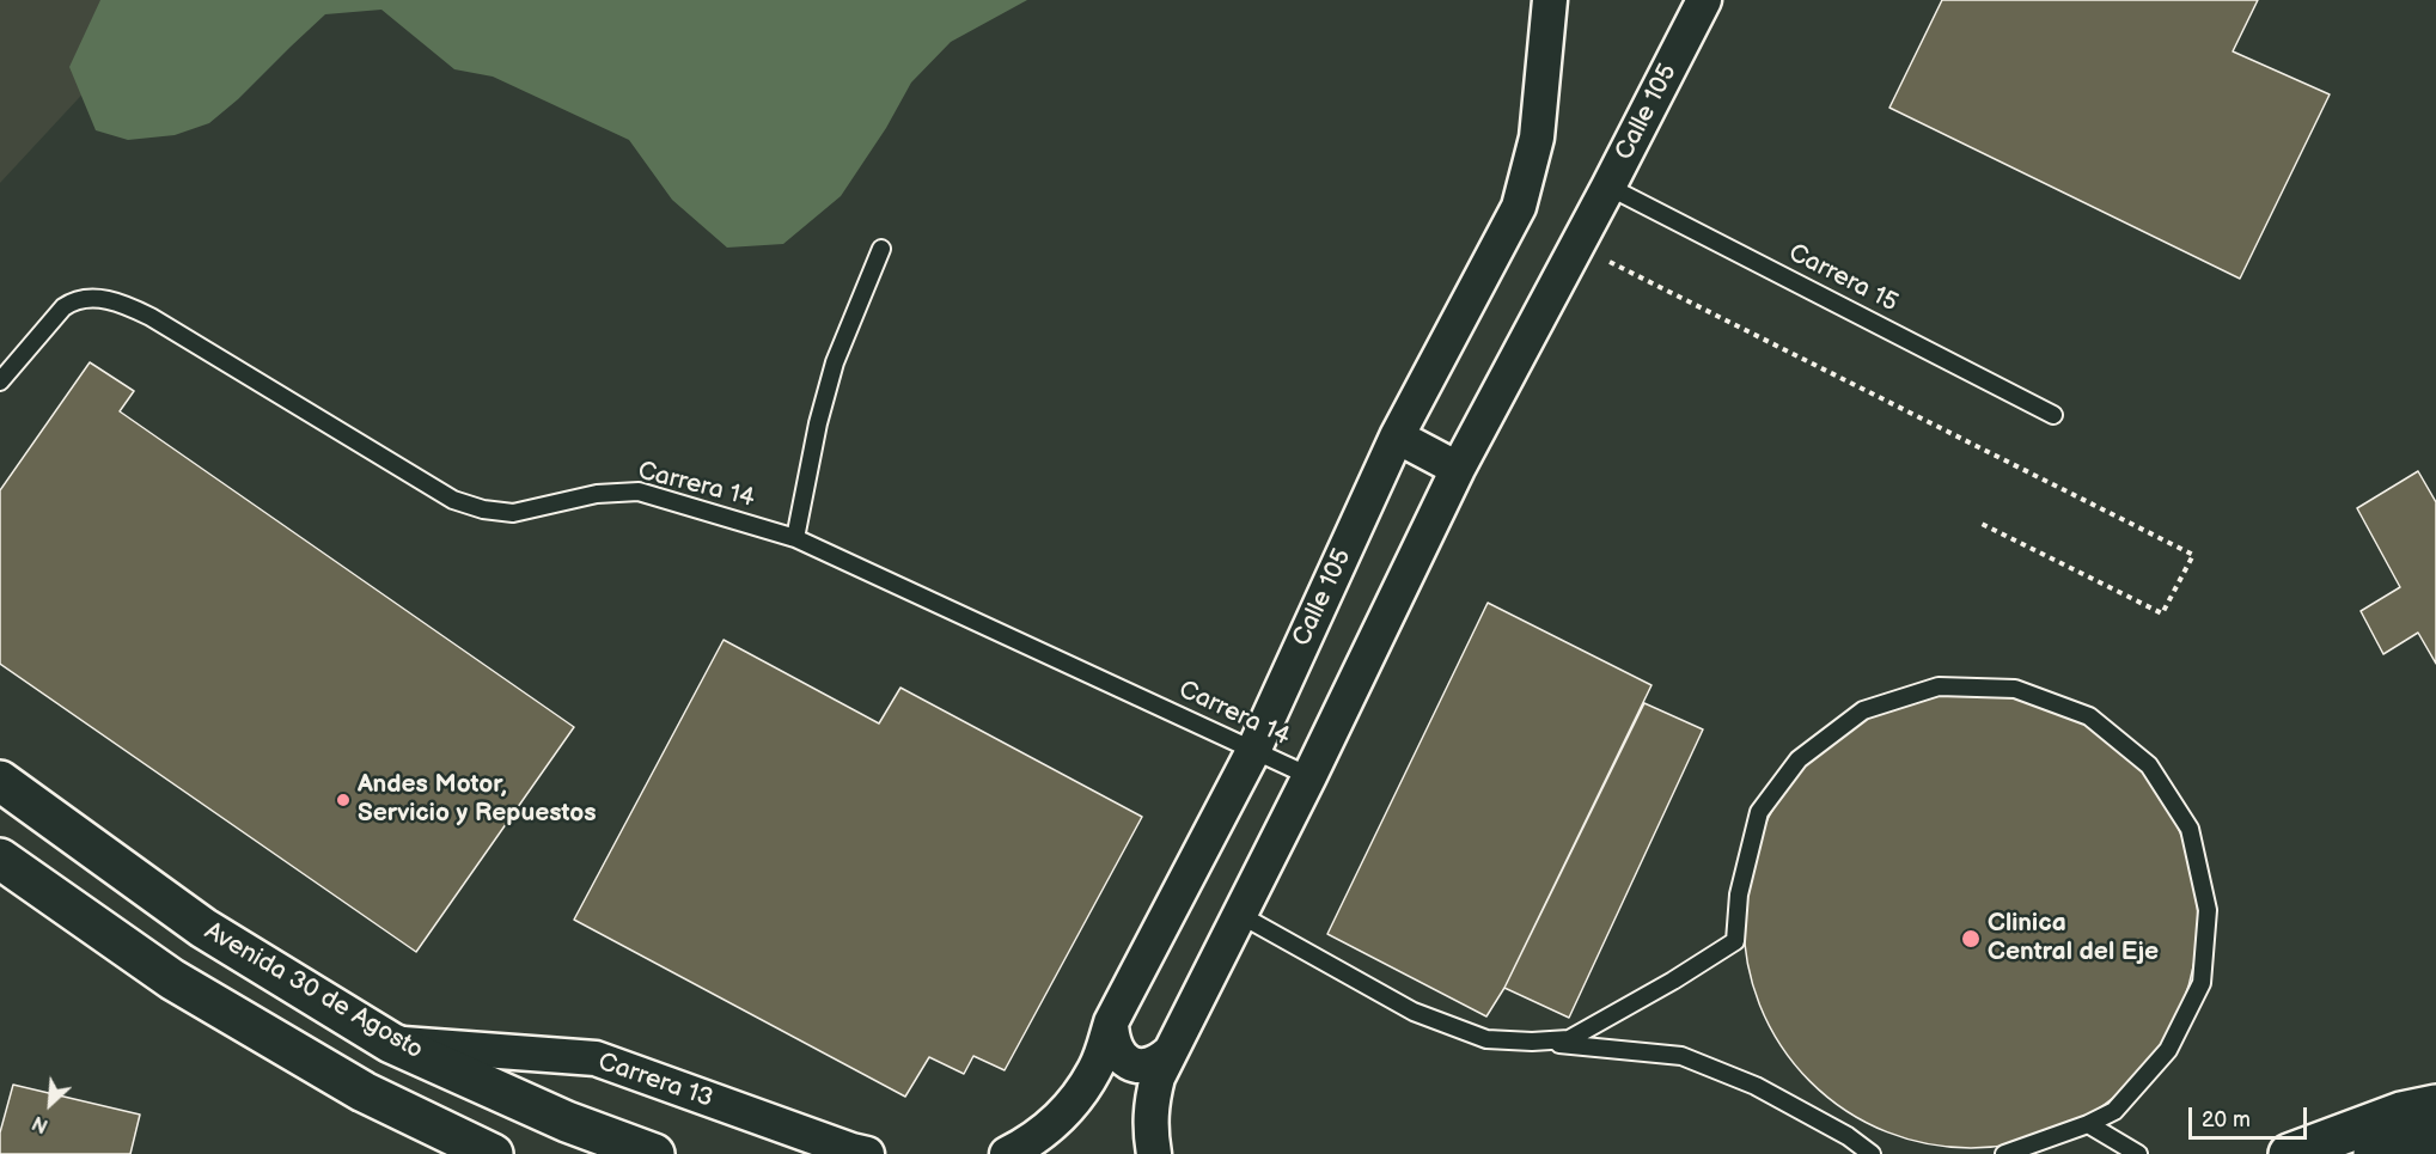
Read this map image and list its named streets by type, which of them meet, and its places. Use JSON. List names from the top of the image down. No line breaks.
{"streets":{"main road":["Avenida 30 de Agosto"],"street":["Calle 105","Carrera 13"],"lane":["Carrera 15","Carrera 14"]},"crossings":[["Calle 105","Carrera 15"],["Calle 105","Carrera 14"],["Avenida 30 de Agosto","Carrera 13"]],"places":["Andes Motor, Servicio y Repuestos","Clinica Central del Eje"],"scale_bar":"20 m","north":"bottom left"}
